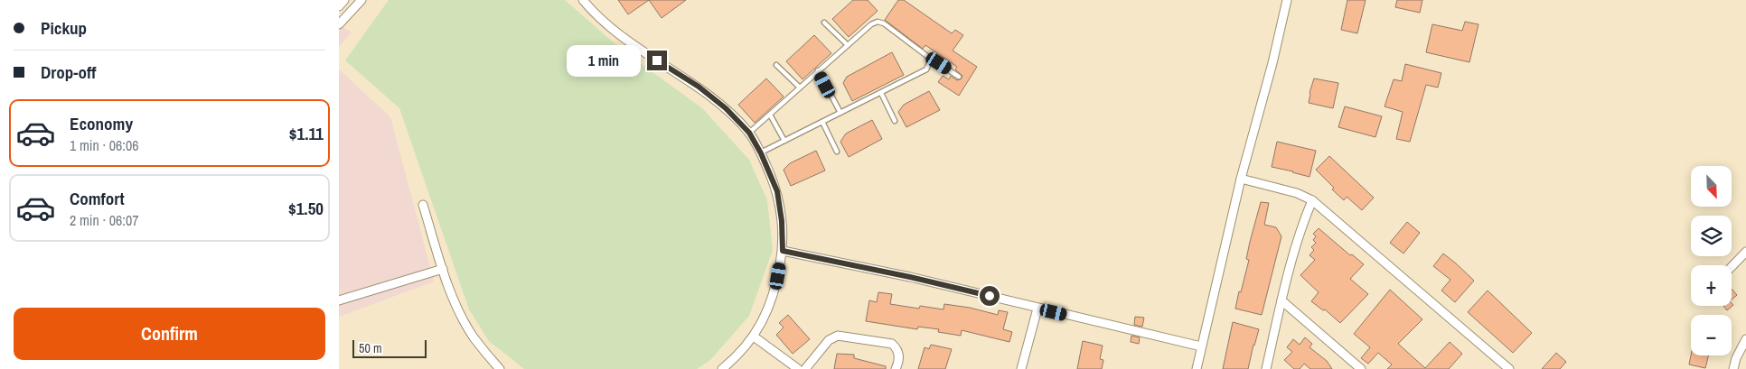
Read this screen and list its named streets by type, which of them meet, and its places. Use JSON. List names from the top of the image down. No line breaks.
{"scale_bar":"50 m","north":"bottom right","page":{"banner":["Pickup","Drop-off"],"bubble":"1 min","list":[{"name":"Economy","note":"1 min · 06:06","value":"$1.11"},{"name":"Comfort","note":"2 min · 06:07","value":"$1.50"}],"map_buttons":["+","−"],"buttons":"Confirm","scale":"50 m"}}
